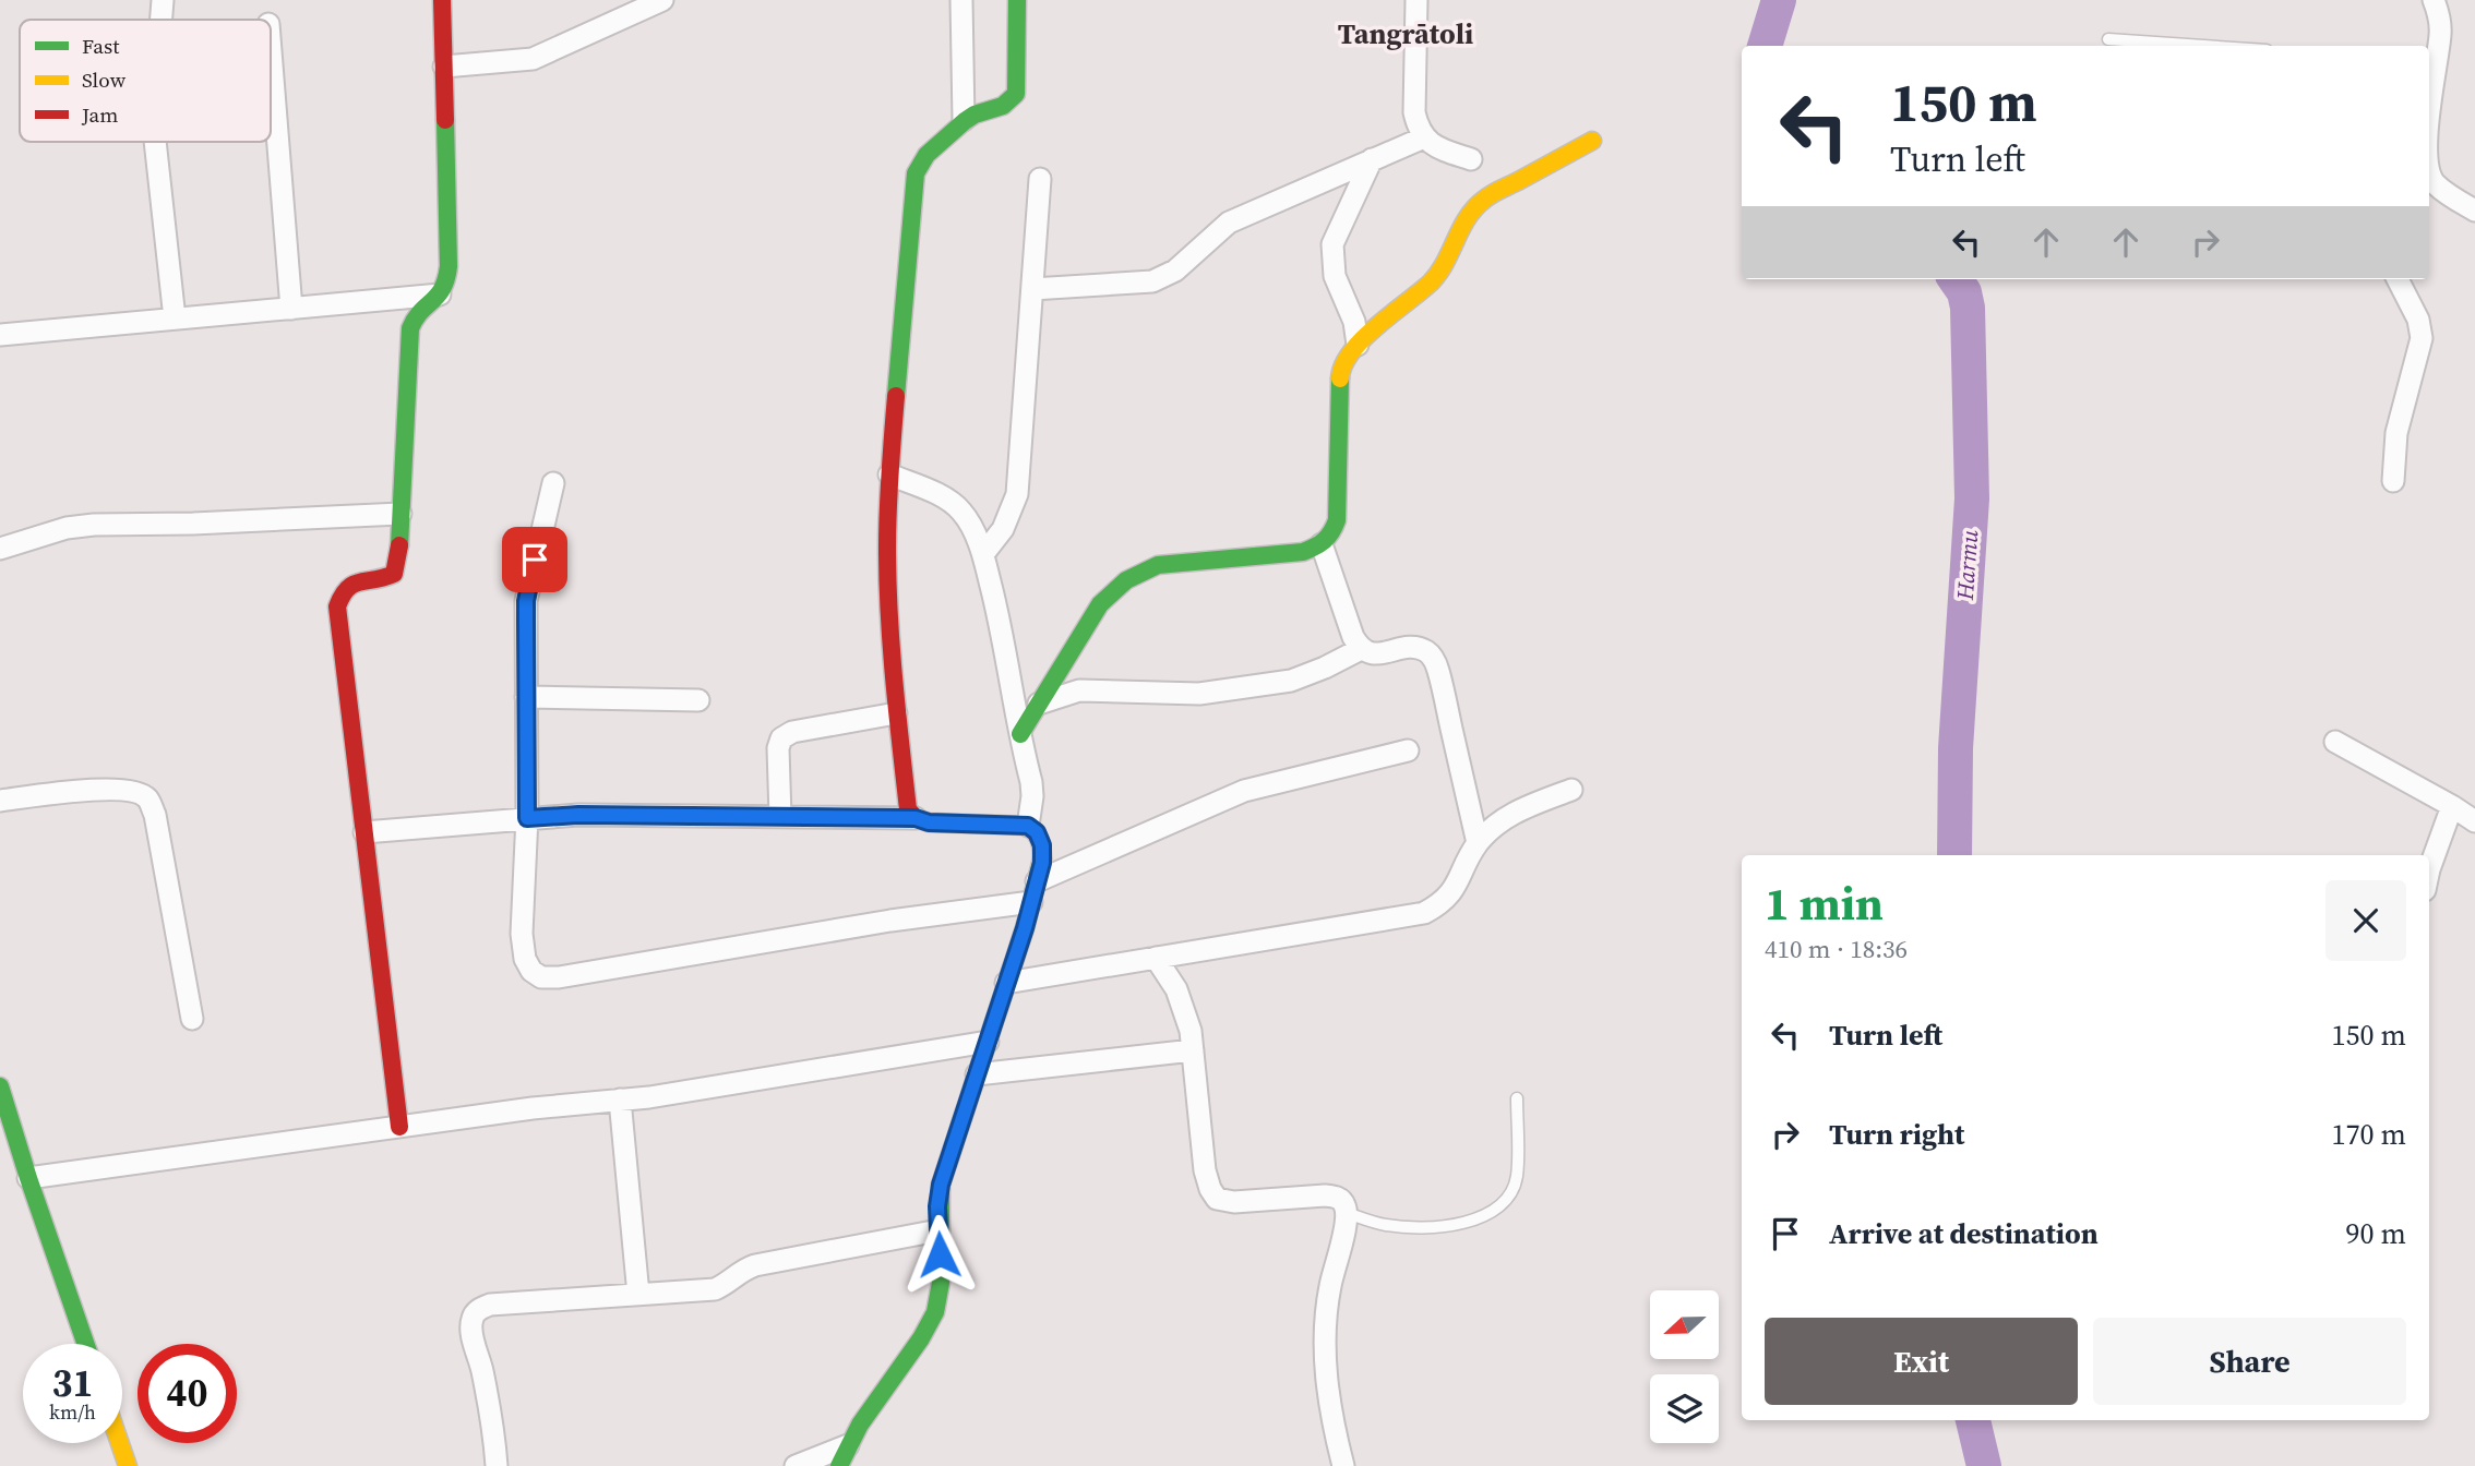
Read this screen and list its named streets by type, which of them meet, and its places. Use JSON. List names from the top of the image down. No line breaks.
{"districts":["Tangrātoli"],"water":["Harmu"],"legend":["Fast","Slow","Jam"],"north":"left","page":{"turn":["150 m","Turn left"],"heading":["1 min","410 m · 18:36"],"list":[{"name":"Turn left","value":"150 m"},{"name":"Turn right","value":"170 m"},{"name":"Arrive at destination","value":"90 m"}],"buttons":["Exit","Share"],"speed":"31 km/h","limit":"40"}}
